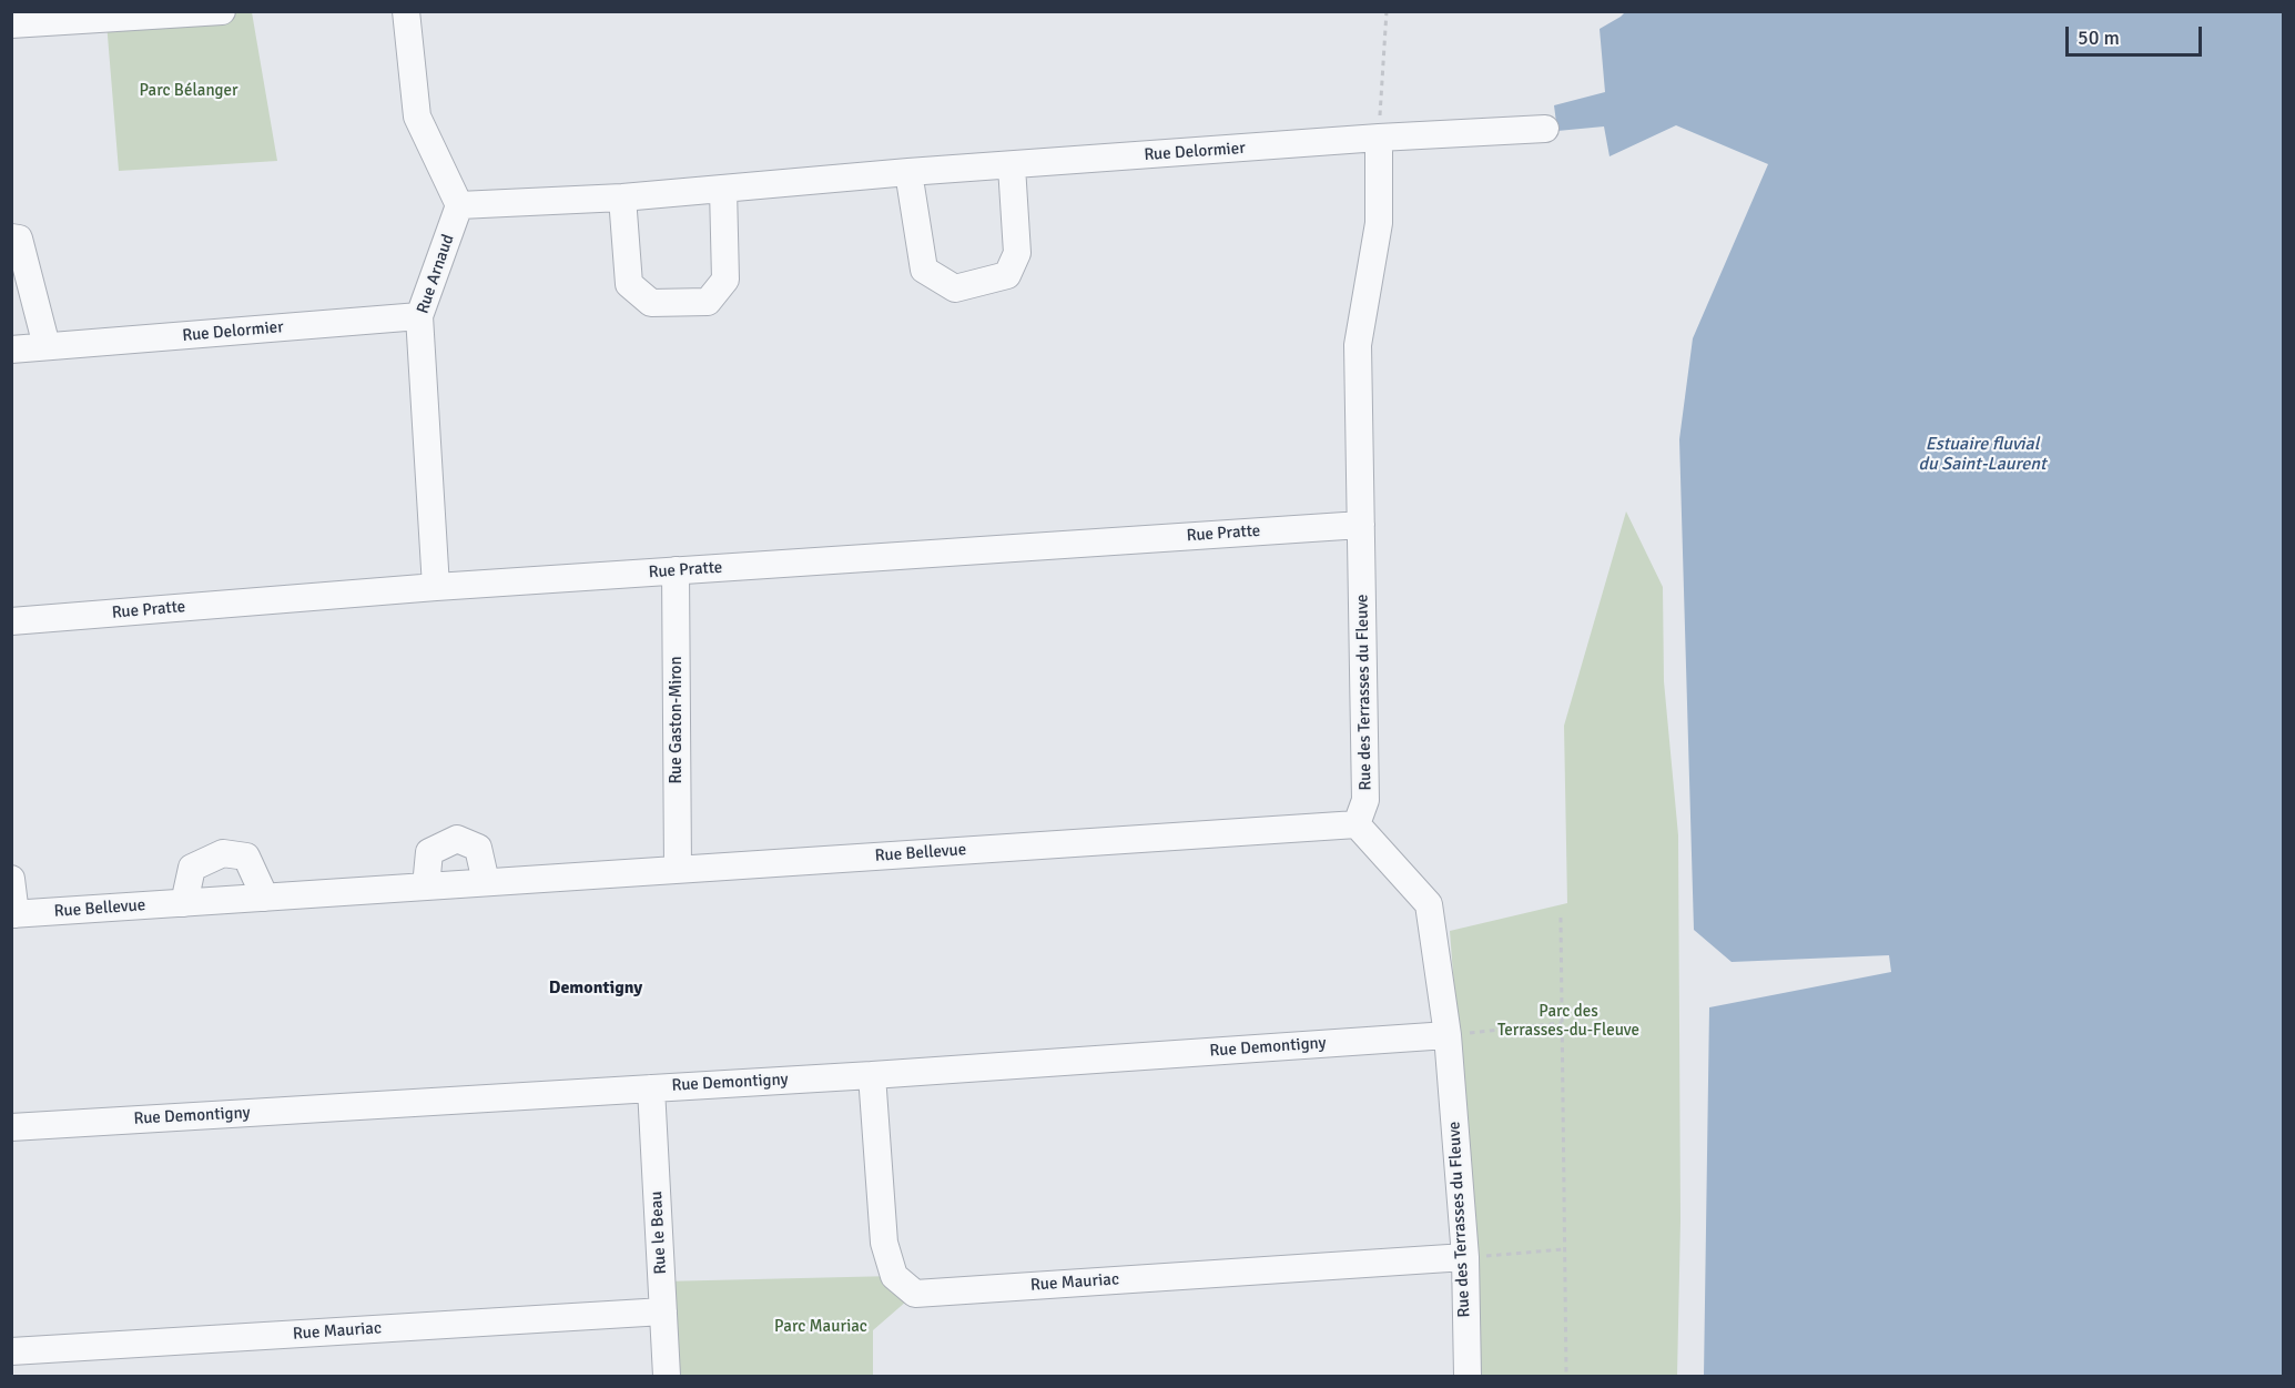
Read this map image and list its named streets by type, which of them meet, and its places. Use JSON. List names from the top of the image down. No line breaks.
{"streets":{"street":["Rue Delormier","Rue Arnaud","Rue Pratte","Rue des Terrasses du Fleuve","Rue Gaston-Miron","Rue Bellevue","Rue Demontigny","Rue le Beau","Rue Mauriac"]},"crossings":[["Rue Delormier","Rue Arnaud"],["Rue Delormier","Rue des Terrasses du Fleuve"],["Rue Arnaud","Rue Pratte"],["Rue Pratte","Rue des Terrasses du Fleuve"],["Rue Pratte","Rue Gaston-Miron"],["Rue des Terrasses du Fleuve","Rue Bellevue"],["Rue des Terrasses du Fleuve","Rue Demontigny"],["Rue des Terrasses du Fleuve","Rue Mauriac"],["Rue Gaston-Miron","Rue Bellevue"],["Rue Demontigny","Rue le Beau"],["Rue Demontigny","Rue Mauriac"],["Rue le Beau","Rue Mauriac"]],"districts":["Demontigny"],"water":["Estuaire fluvial du Saint-Laurent"],"parks":["Parc Bélanger","Parc des Terrasses-du-Fleuve","Parc Mauriac"],"scale_bar":"50 m"}
